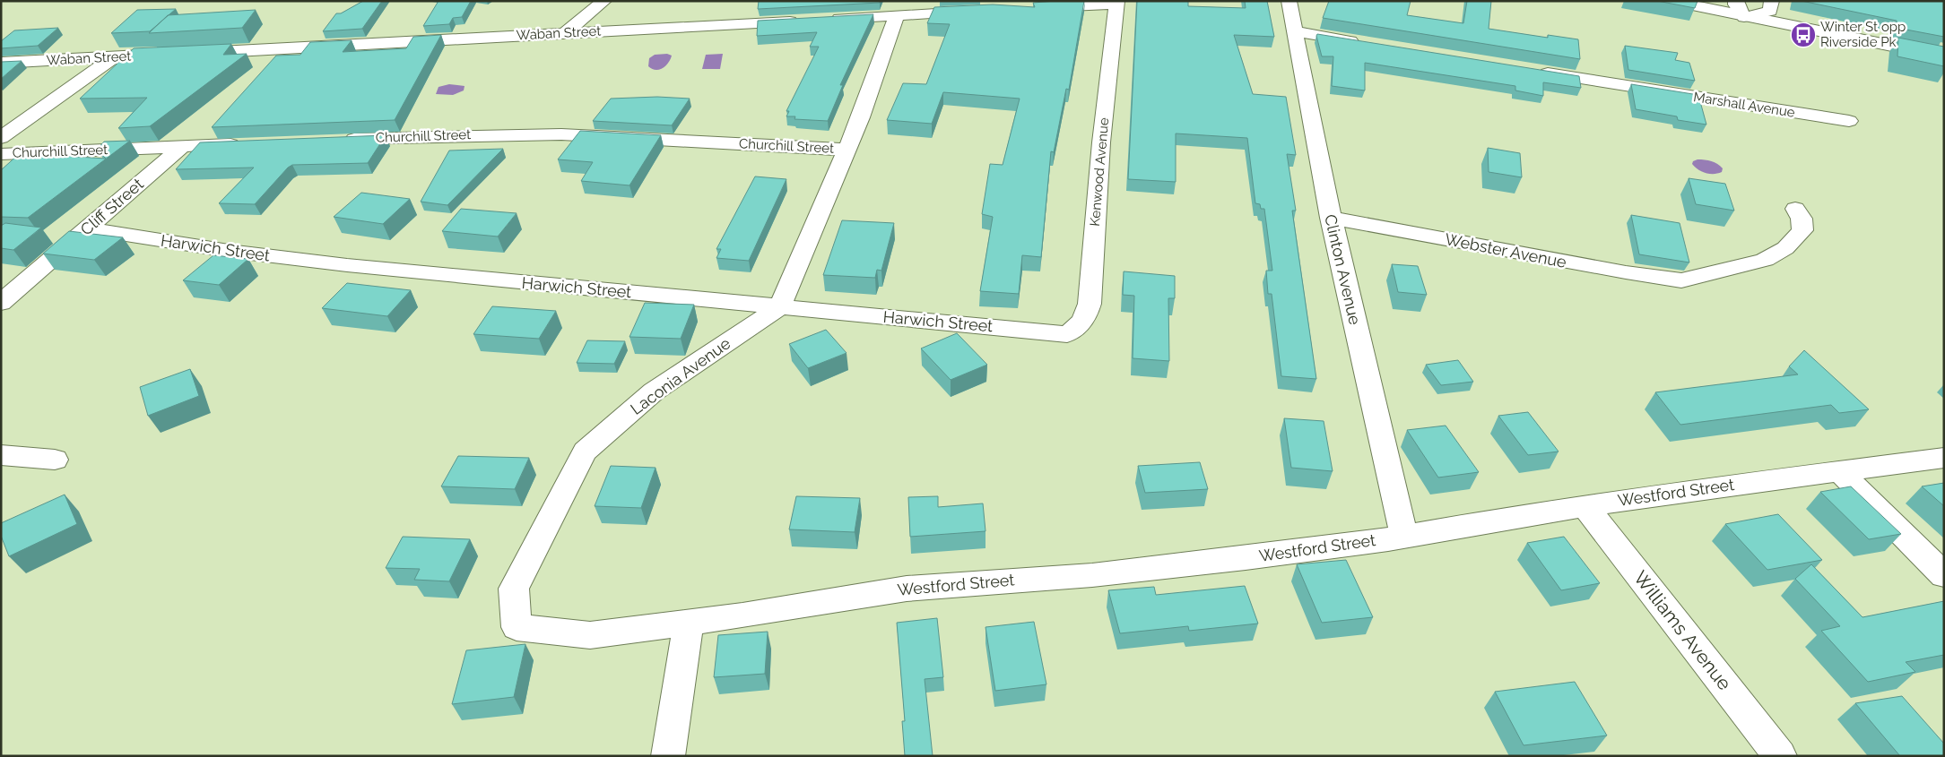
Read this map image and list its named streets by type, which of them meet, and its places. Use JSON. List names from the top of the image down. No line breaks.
{"streets":{"street":["Waban Street","Marshall Avenue","Churchill Street","Kenwood Avenue","Cliff Street","Harwich Street","Webster Avenue","Clinton Avenue","Laconia Avenue","Westford Street","Williams Avenue"]},"crossings":[["Churchill Street","Cliff Street"],["Kenwood Avenue","Harwich Street"],["Cliff Street","Harwich Street"],["Harwich Street","Laconia Avenue"],["Webster Avenue","Clinton Avenue"],["Clinton Avenue","Westford Street"],["Laconia Avenue","Westford Street"],["Westford Street","Williams Avenue"]],"places":{"bus stop":["Winter St opp Riverside Pk"]}}
